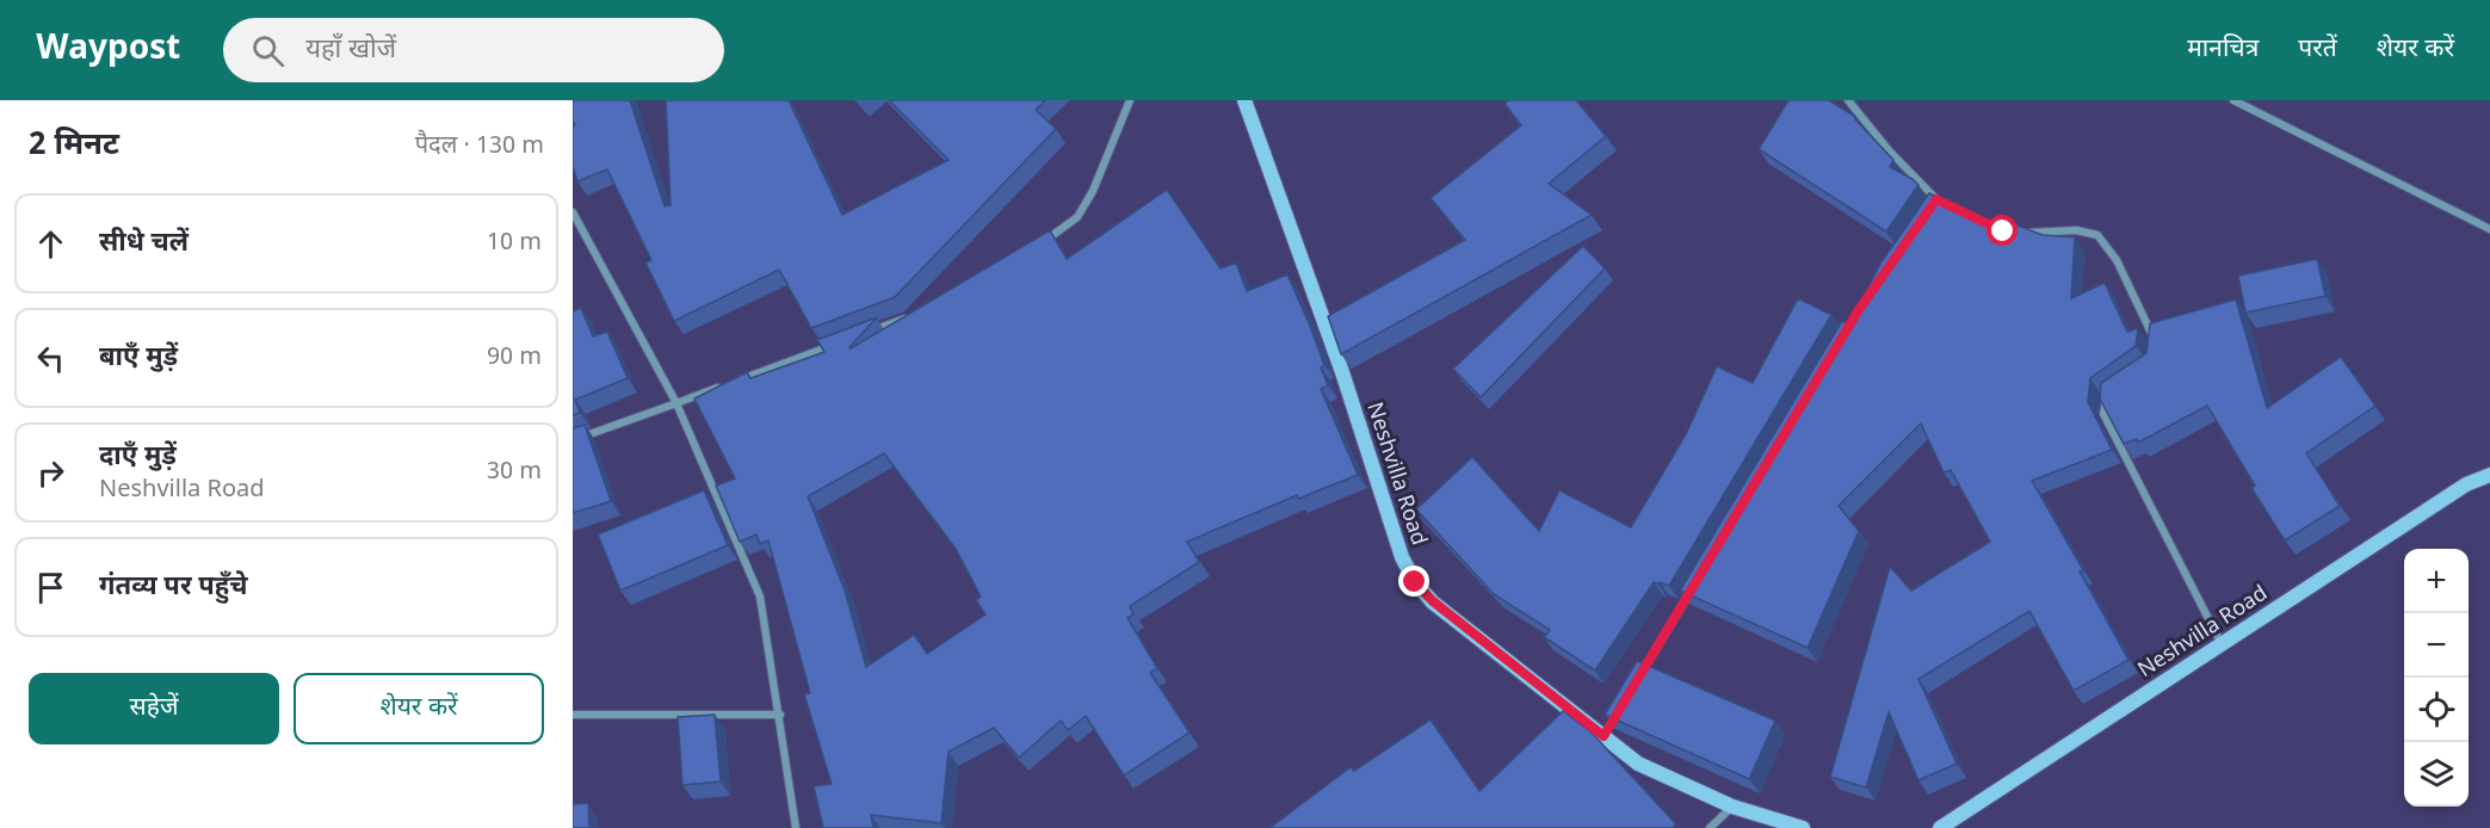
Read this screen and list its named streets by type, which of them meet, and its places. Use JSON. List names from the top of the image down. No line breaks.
{"streets":{"street":["Neshvilla Road"]},"page":{"header":"Waypost","search":"यहाँ खोजें","nav":["मानचित्र","परतें","शेयर करें"],"heading":["2 मिनट","पैदल · 130 m"],"list":[["सीधे चलें","10 m"],["बाएँ मुड़ें","90 m"],["दाएँ मुड़ें","Neshvilla Road","30 m"],"गंतव्य पर पहुँचे"],"map_buttons":["+","−"],"buttons":["सहेजें","शेयर करें"]}}
